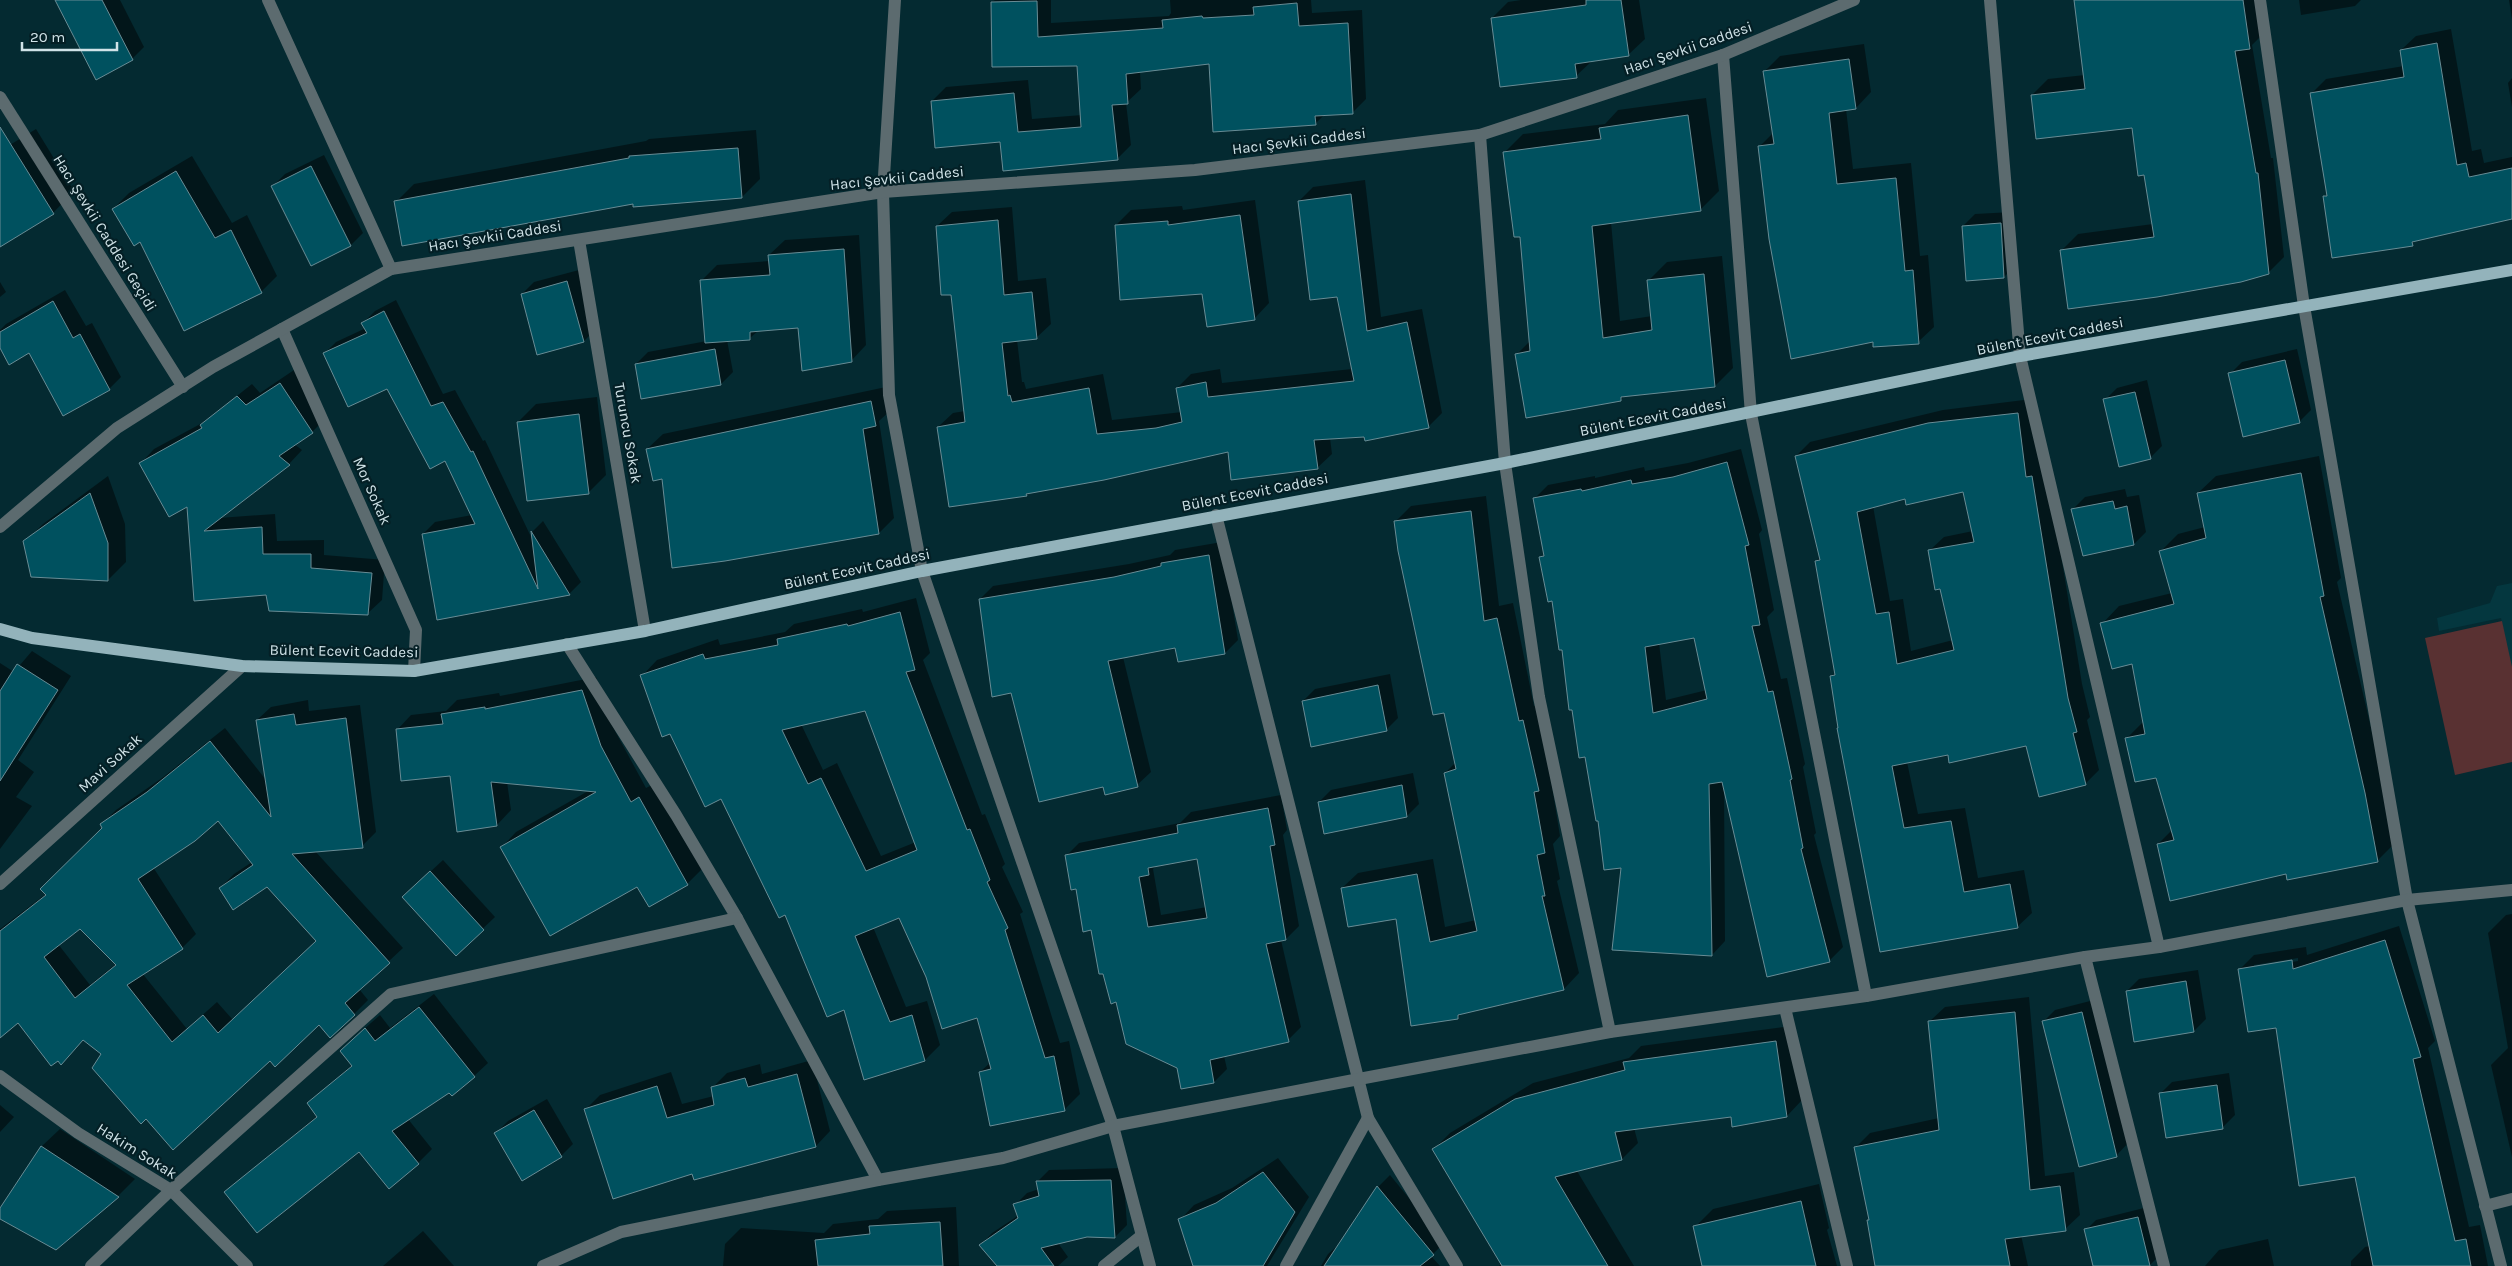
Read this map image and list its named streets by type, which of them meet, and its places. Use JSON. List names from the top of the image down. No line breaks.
{"streets":{"main road":["Bülent Ecevit Caddesi"],"street":["Hacı Şevkii Caddesi","Hacı Şevkii Caddesi Geçidi","Turuncu Sokak","Mor Sokak","Mavi Sokak","Hakim Sokak"]},"crossings":[["Hacı Şevkii Caddesi","Hacı Şevkii Caddesi Geçidi"],["Hacı Şevkii Caddesi","Turuncu Sokak"],["Hacı Şevkii Caddesi","Mor Sokak"],["Bülent Ecevit Caddesi","Turuncu Sokak"],["Bülent Ecevit Caddesi","Mor Sokak"],["Bülent Ecevit Caddesi","Mavi Sokak"]],"scale_bar":"20 m"}
